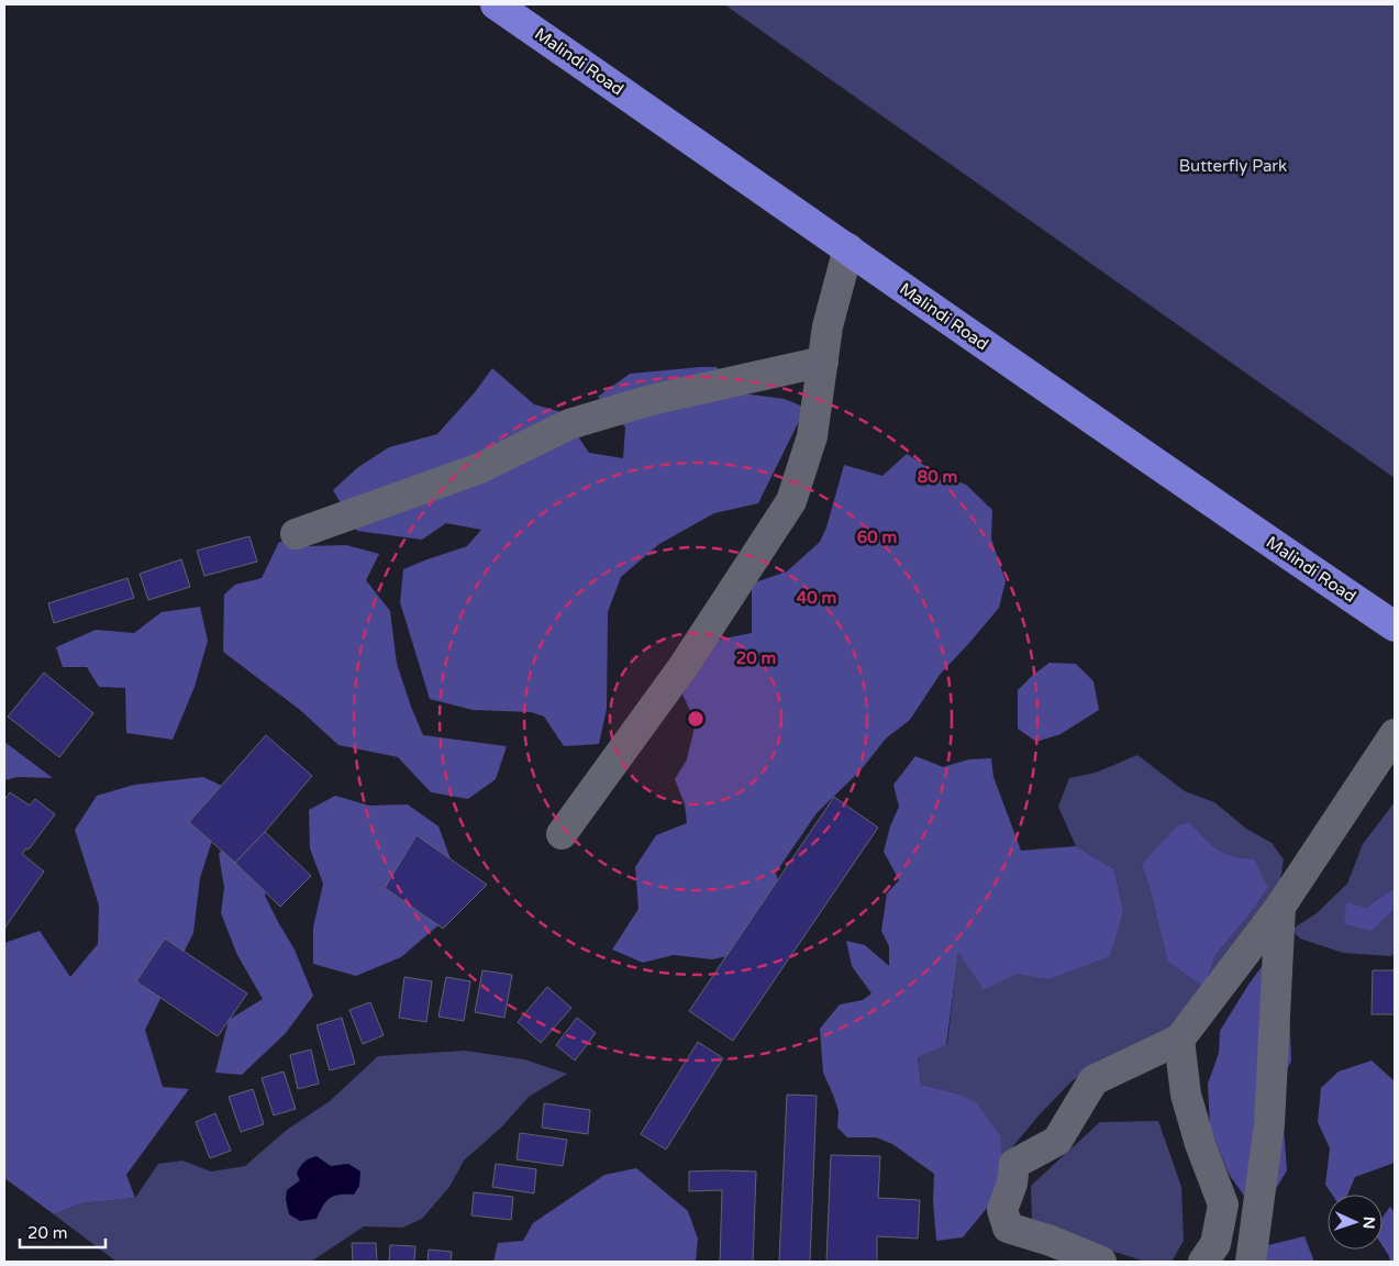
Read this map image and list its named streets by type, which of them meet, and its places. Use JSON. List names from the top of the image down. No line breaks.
{"streets":{"highway":["Malindi Road"]},"parks":["Butterfly Park"],"scale_bar":"20 m","north":"right","rings":["80 m","60 m","40 m","20 m"]}
